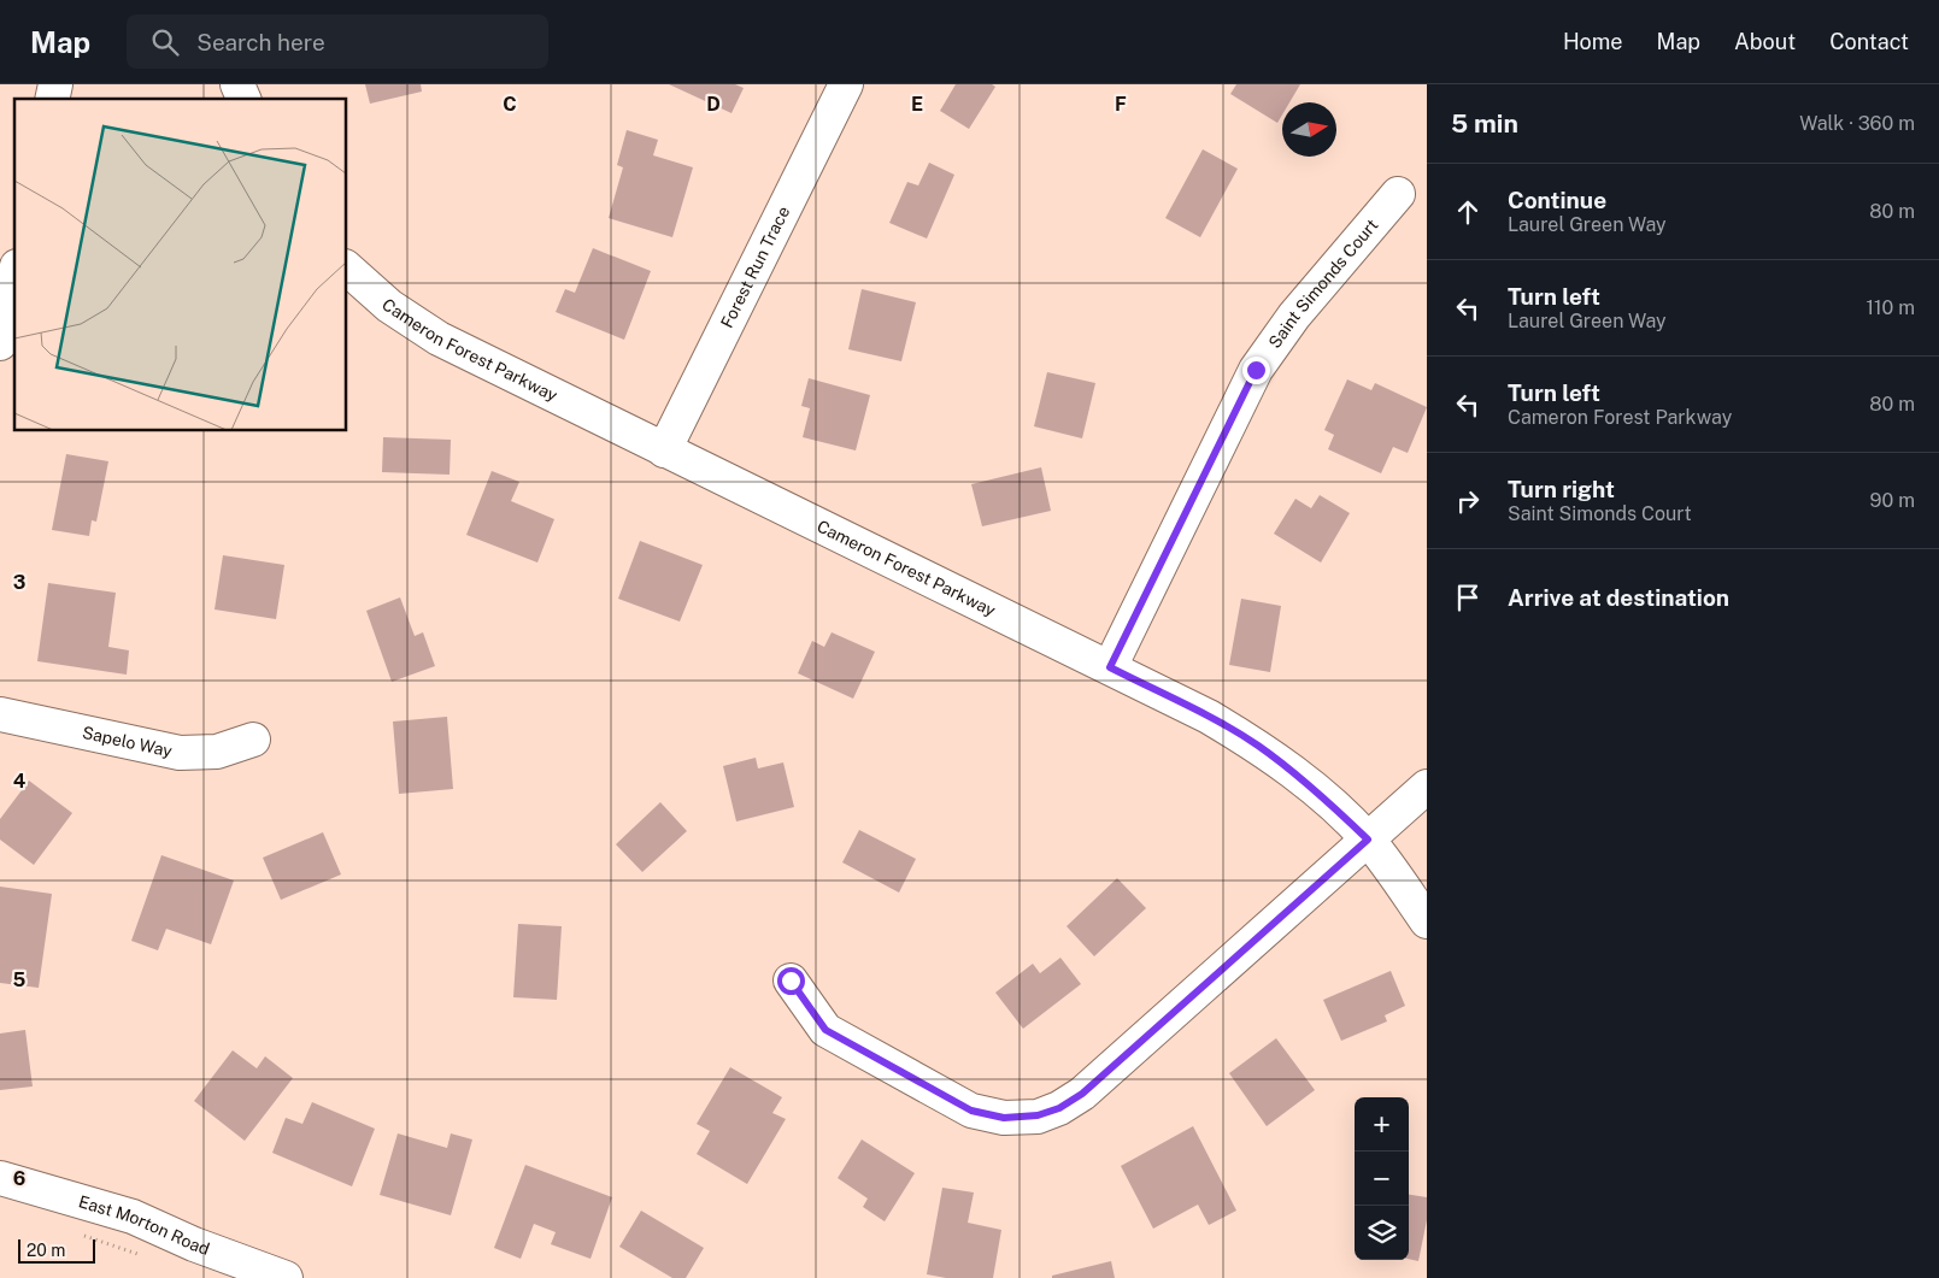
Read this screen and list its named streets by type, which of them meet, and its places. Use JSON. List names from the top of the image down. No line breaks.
{"streets":{"street":["Forest Run Trace","Saint Simonds Court","Cameron Forest Parkway","Sapelo Way","East Morton Road"]},"crossings":[["Forest Run Trace","Cameron Forest Parkway"],["Saint Simonds Court","Cameron Forest Parkway"]],"scale_bar":"20 m","north":"right","page":{"header":"Map","search":"Search here","nav":["Home","Map","About","Contact"],"heading":["5 min","Walk · 360 m"],"list":[["Continue","Laurel Green Way","80 m"],["Turn left","Laurel Green Way","110 m"],["Turn left","Cameron Forest Parkway","80 m"],["Turn right","Saint Simonds Court","90 m"],"Arrive at destination"],"map_buttons":["+","−"],"scale":"20 m"},"grid":{"columns":["C","D","E","F"],"rows":["3","4","5","6"]}}
